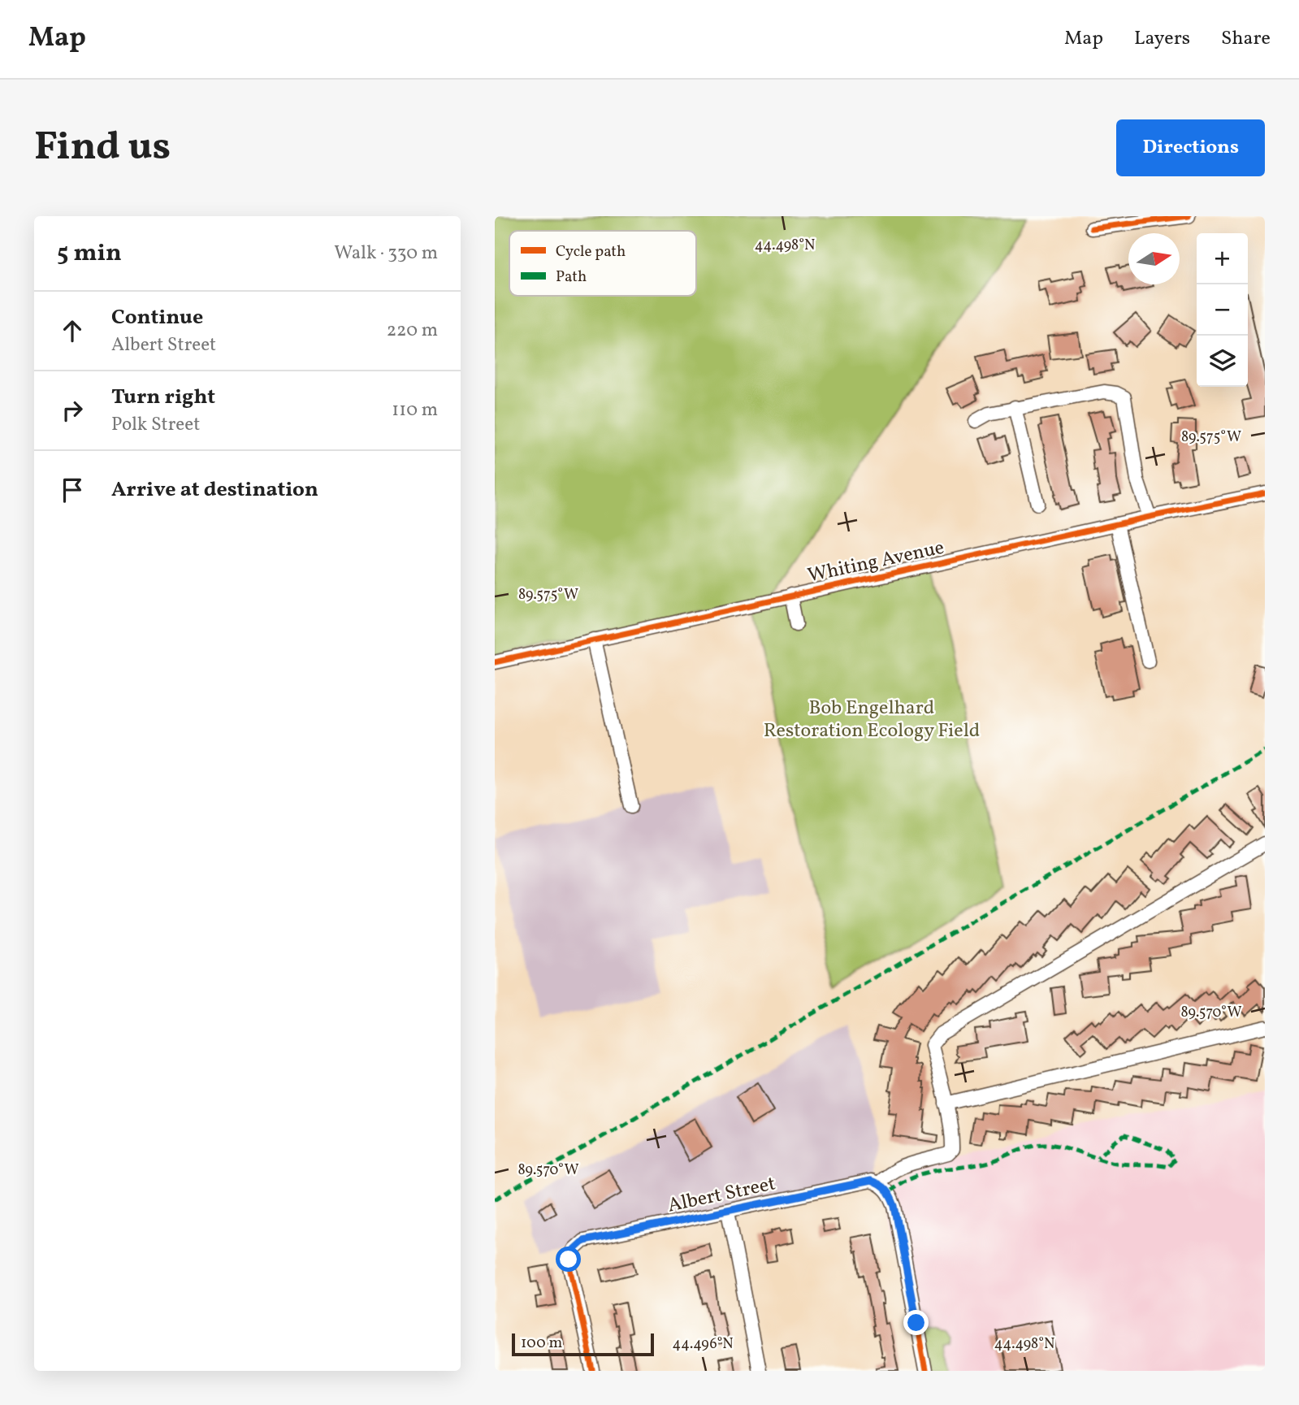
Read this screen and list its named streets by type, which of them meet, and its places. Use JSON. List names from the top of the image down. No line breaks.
{"streets":{"street":["Whiting Avenue","Albert Street"]},"parks":["Bob Engelhard Restoration Ecology Field"],"legend":["Cycle path","Path"],"scale_bar":"100 m","north":"right","page":{"header":"Map","nav":["Map","Layers","Share"],"buttons":"Directions","title":"Find us","heading":["5 min","Walk · 330 m"],"map_buttons":["+","−"],"list":[["Continue","Albert Street","220 m"],["Turn right","Polk Street","110 m"],"Arrive at destination"],"scale":"100 m"},"coordinates":["44.498°N","89.575°W","89.570°W","44.496°N"]}
